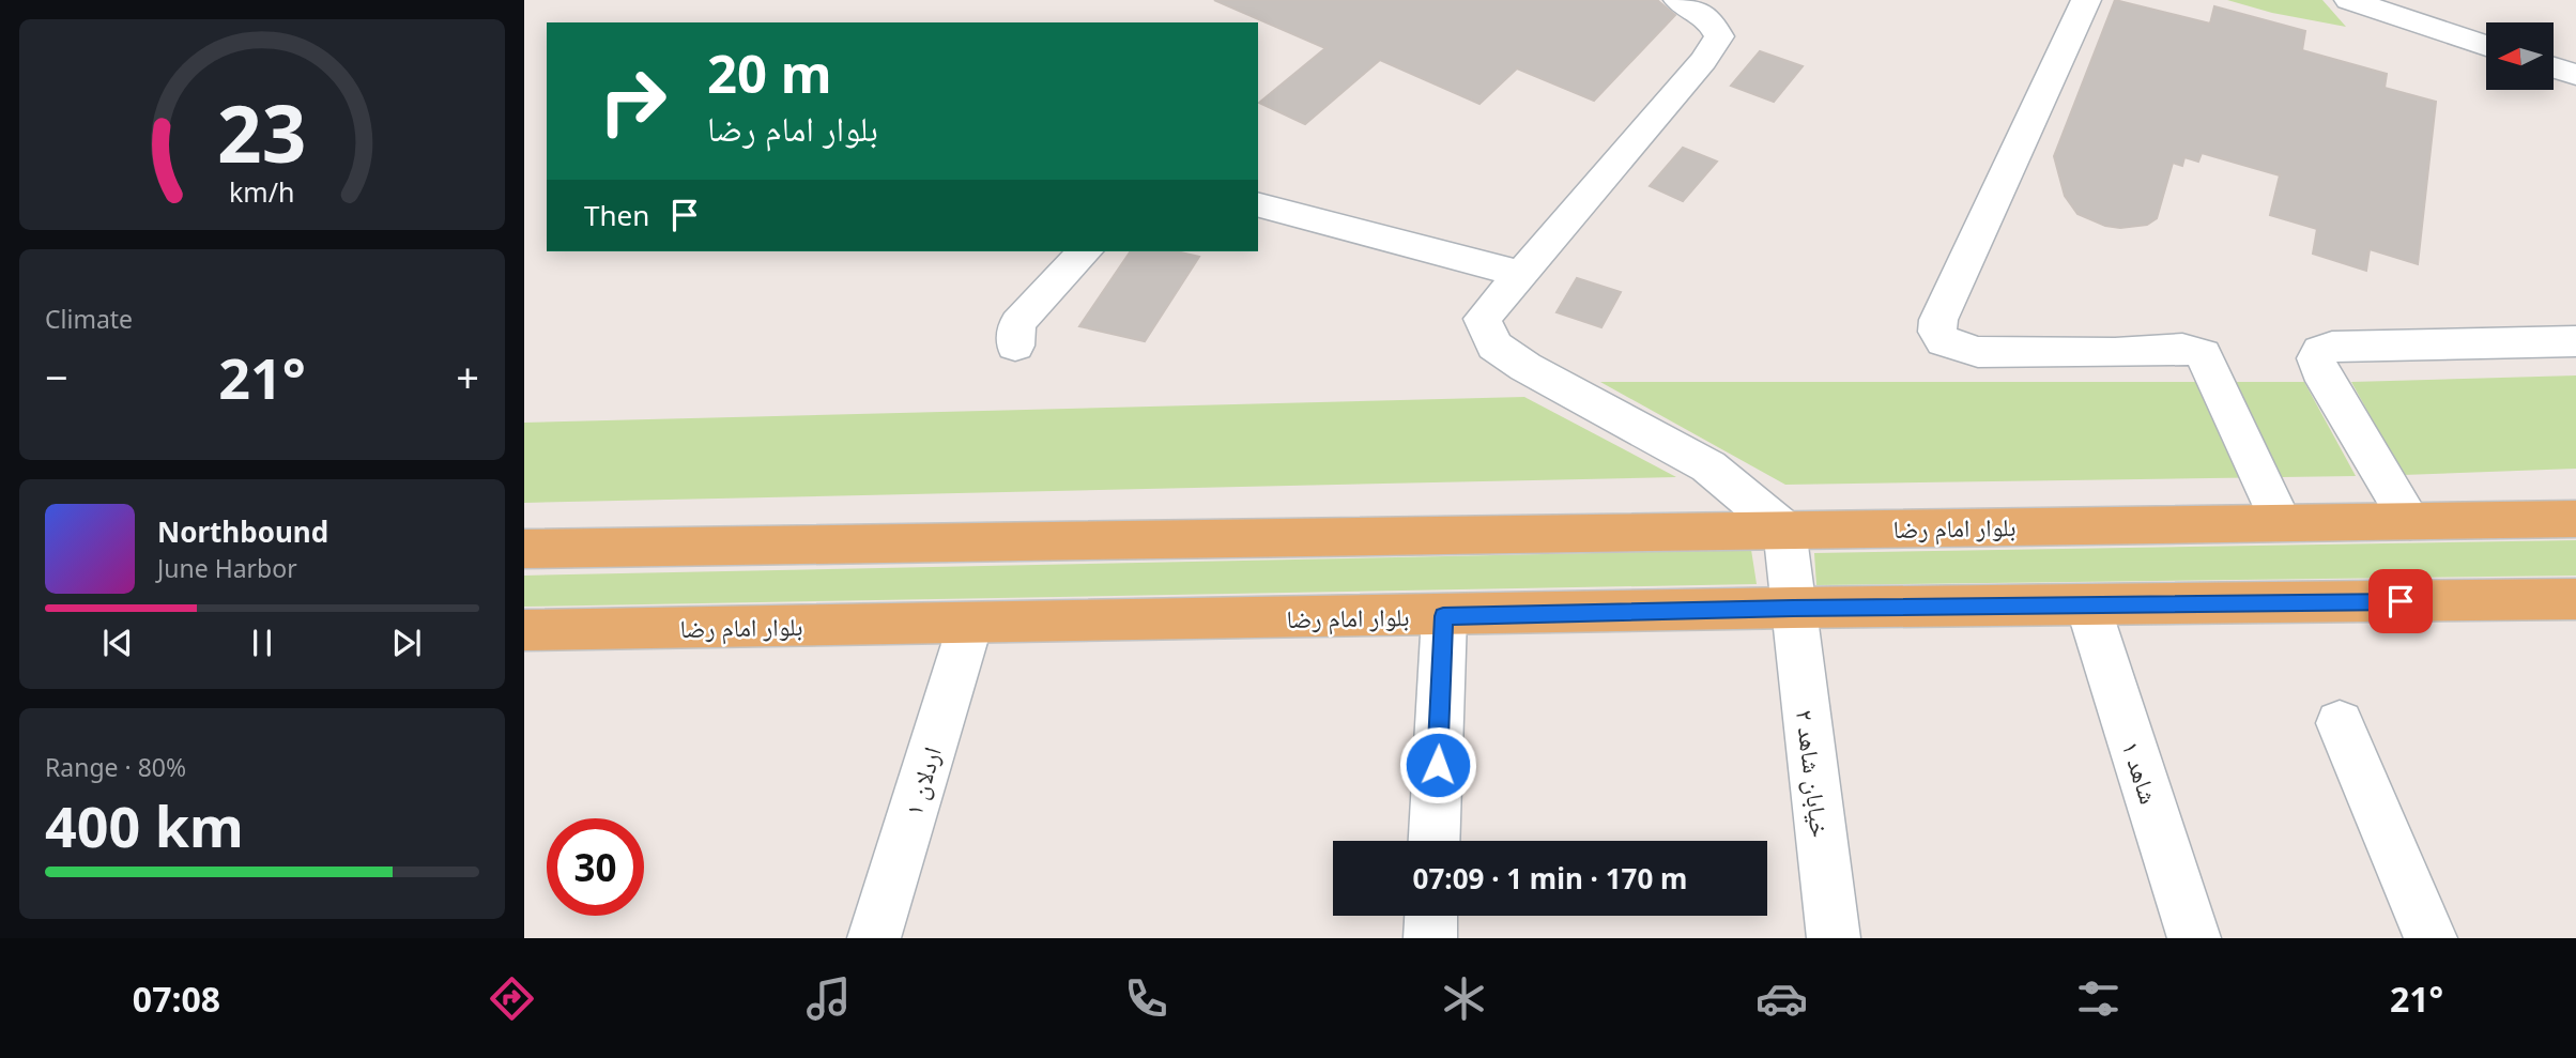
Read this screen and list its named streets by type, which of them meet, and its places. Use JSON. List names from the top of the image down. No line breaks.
{"streets":{"main road":["بلوار امام رضا"],"street":["شاهد ۱","خیابان شاهد ۲","اردلان ۱"]},"crossings":[["بلوار امام رضا","شاهد ۱"],["بلوار امام رضا","خیابان شاهد ۲"],["بلوار امام رضا","اردلان ۱"]],"north":"left","page":{"turn":["20 m","بلوار امام رضا"],"then":"Then","tile":["Climate",["Range · 80%","400 km"]],"heat":["−","21°","+"],"song":["Northbound","June Harbor"],"limit":"30","trip":"07:09 · 1 min · 170 m","tabs":["07:08","21°"],"gauge":["23","km/h"]}}
